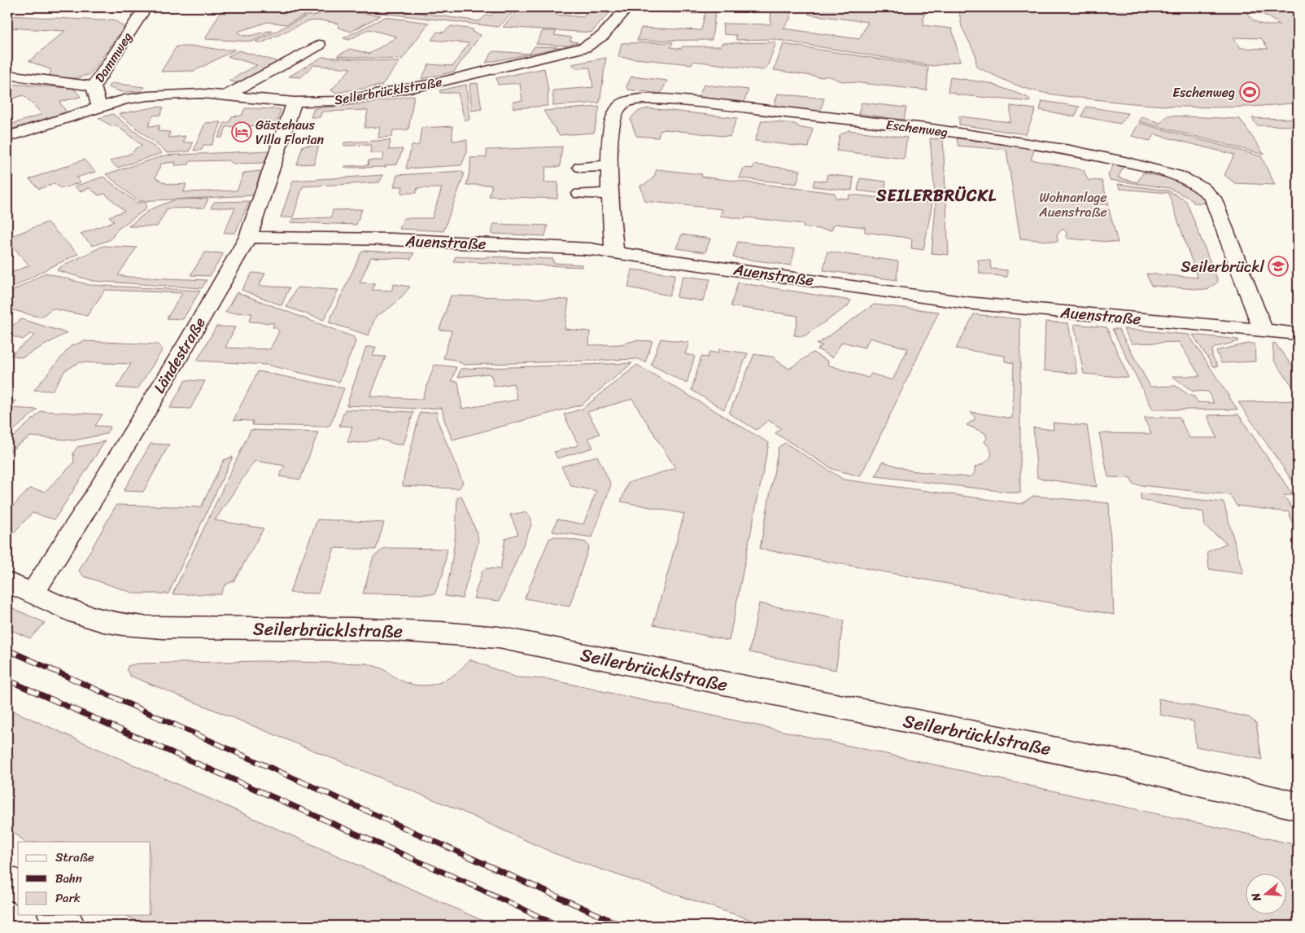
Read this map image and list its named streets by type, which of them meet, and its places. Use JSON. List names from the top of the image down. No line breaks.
{"streets":{"street":["Dammweg","Seilerbrücklstraße","Eschenweg","Auenstraße","Ländestraße"]},"crossings":[["Dammweg","Seilerbrücklstraße"],["Seilerbrücklstraße","Ländestraße"],["Eschenweg","Auenstraße"],["Auenstraße","Ländestraße"]],"districts":["SEILERBRÜCKL"],"parks":["Wohnanlage Auenstraße"],"places":{"sports":["Eschenweg"],"hotel":["Gästehaus Villa Florian"],"school or university":["Seilerbrückl"]},"legend":["Straße","Bahn","Park"],"north":"left"}
